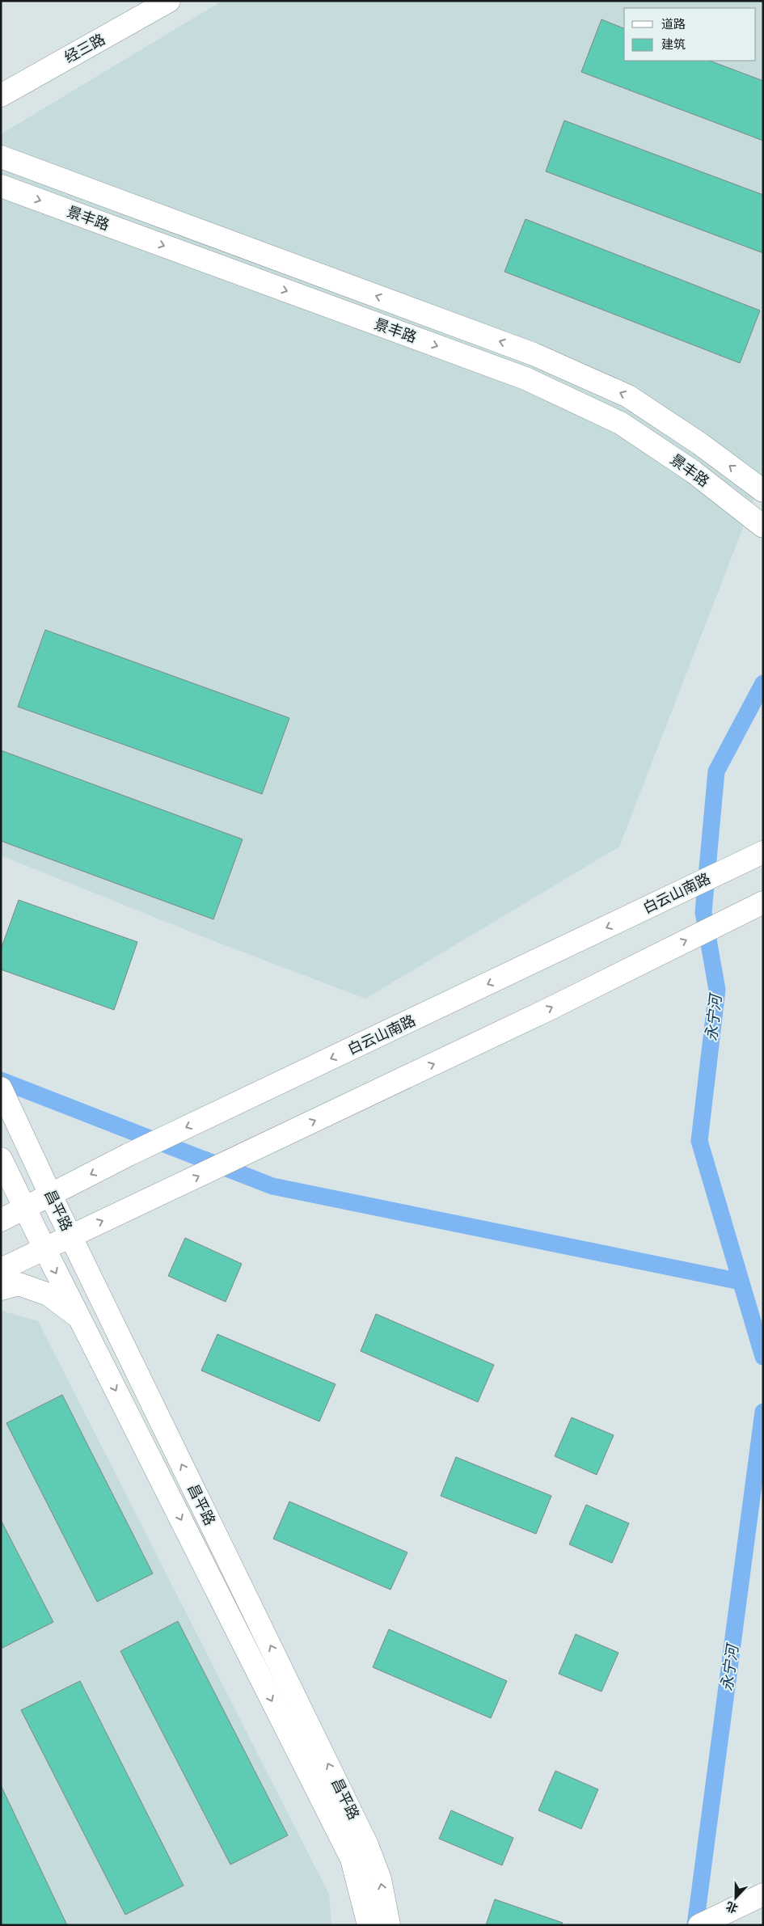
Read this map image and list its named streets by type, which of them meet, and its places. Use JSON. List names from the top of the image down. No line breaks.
{"streets":{"main road":["经三路","景丰路","白云山南路","昌平路"]},"crossings":[["白云山南路","昌平路"]],"water":["永宁河"],"legend":["道路","建筑"],"north":"bottom"}
